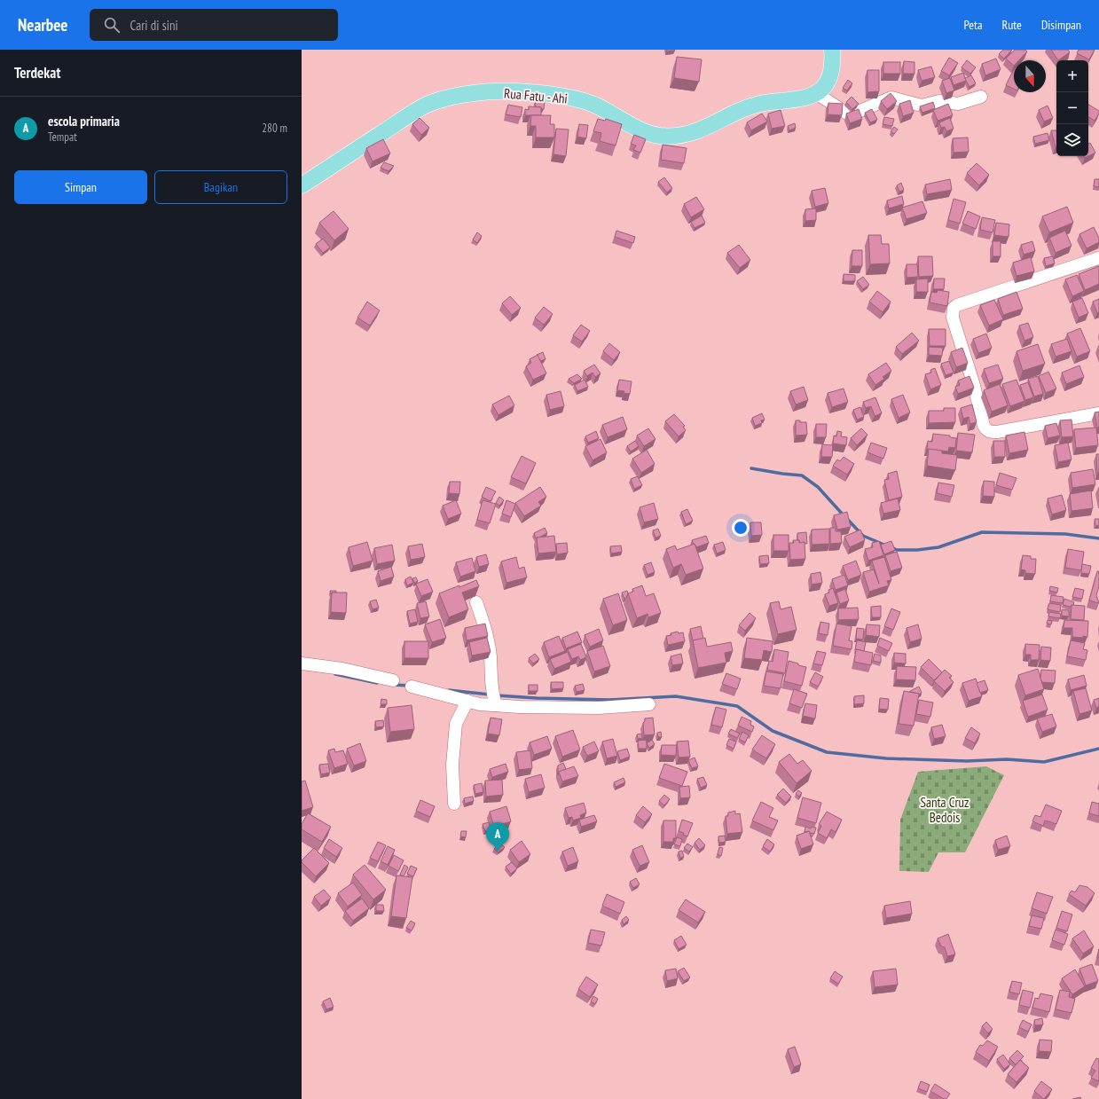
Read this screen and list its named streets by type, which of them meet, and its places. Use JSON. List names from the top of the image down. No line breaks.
{"streets":{"main road":["Rua Fatu - Ahi"]},"parks":["Santa Cruz Bedois"],"north":"bottom","page":{"header":"Nearbee","search":"Cari di sini","nav":["Peta","Rute","Disimpan"],"heading":"Terdekat","map_buttons":["+","−"],"list":[{"mark":"A","name":"escola primaria","note":"Tempat","value":"280 m"}],"buttons":["Simpan","Bagikan"],"pins":"A"}}
